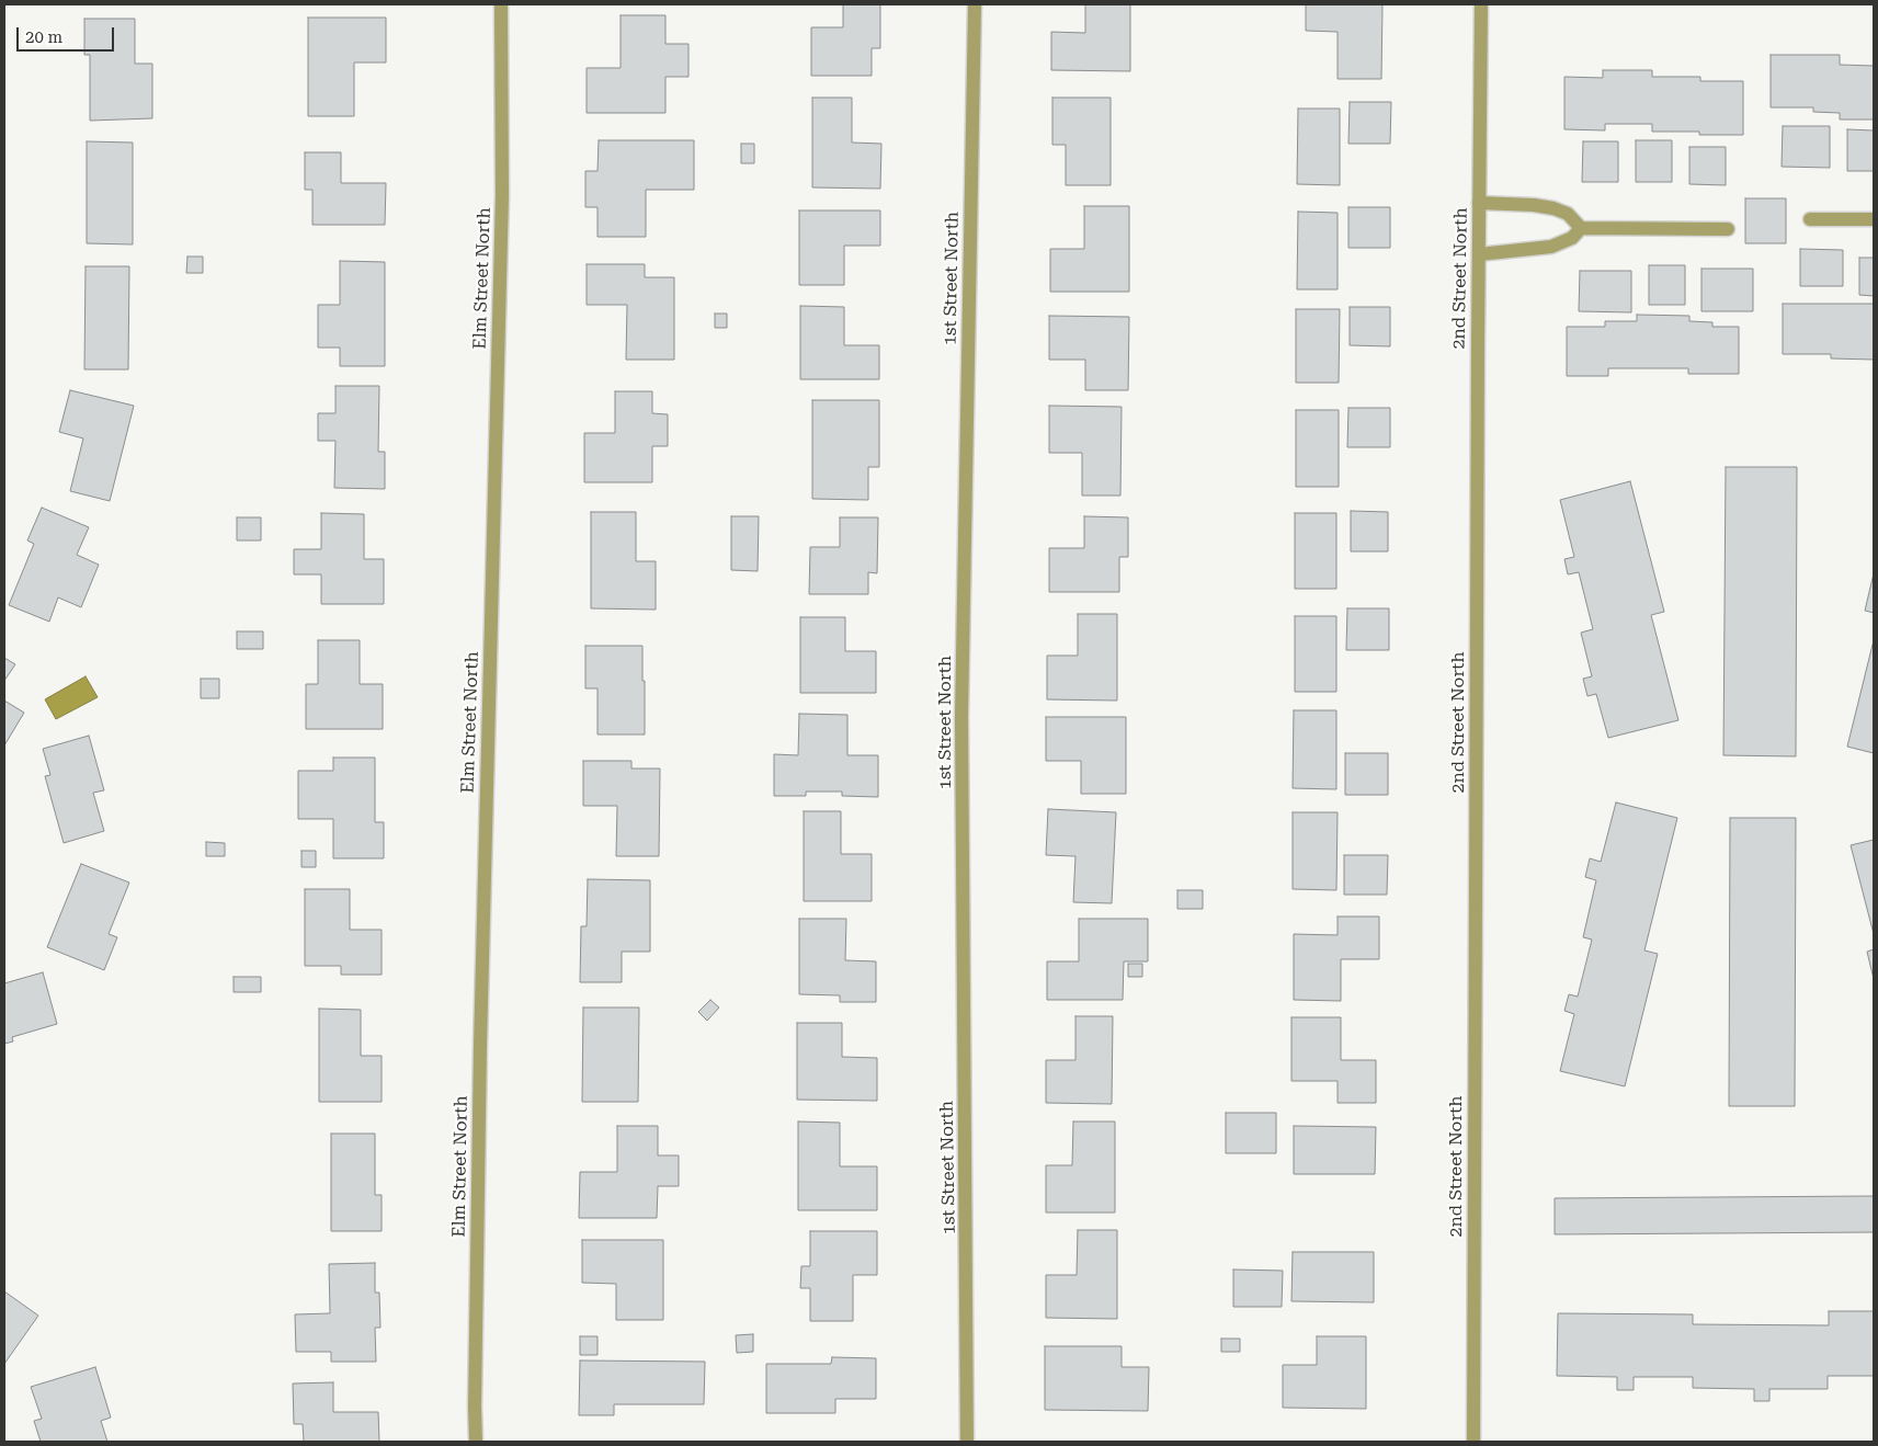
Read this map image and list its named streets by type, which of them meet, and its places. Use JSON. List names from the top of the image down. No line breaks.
{"streets":{"street":["Elm Street North","1st Street North","2nd Street North"]},"scale_bar":"20 m"}
